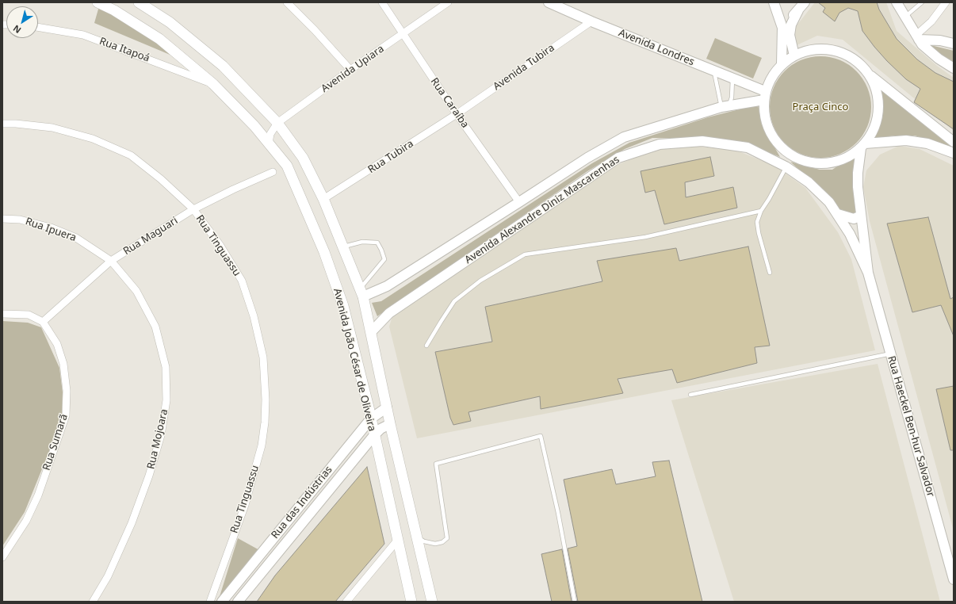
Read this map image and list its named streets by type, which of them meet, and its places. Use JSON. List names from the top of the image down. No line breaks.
{"streets":{"main road":["Avenida João César de Oliveira"],"street":["Avenida Londres","Rua Itapoá","Avenida Tubira","Avenida Upiara","Rua Caraíba","Rua Tubira","Avenida Alexandre Diniz Mascarenhas","Rua Ipuera","Rua Maguari","Rua Tinguassu","Rua Haeckel Ben-hur Salvador","Rua Mojoara","Rua Sumarã","Rua das Indústrias"]},"crossings":[["Avenida Londres","Avenida Tubira"],["Avenida Londres","Avenida Alexandre Diniz Mascarenhas"],["Rua Itapoá","Avenida João César de Oliveira"],["Avenida Tubira","Rua Caraíba"],["Avenida Tubira","Rua Tubira"],["Avenida Upiara","Rua Caraíba"],["Avenida Upiara","Avenida João César de Oliveira"],["Rua Caraíba","Rua Tubira"],["Rua Caraíba","Avenida Alexandre Diniz Mascarenhas"],["Rua Tubira","Avenida João César de Oliveira"],["Avenida Alexandre Diniz Mascarenhas","Avenida João César de Oliveira"],["Avenida Alexandre Diniz Mascarenhas","Rua Haeckel Ben-hur Salvador"],["Rua Ipuera","Rua Maguari"],["Rua Ipuera","Rua Mojoara"],["Rua Maguari","Rua Tinguassu"],["Rua Maguari","Rua Mojoara"],["Rua Maguari","Rua Sumarã"],["Avenida João César de Oliveira","Rua das Indústrias"]],"parks":["Praça Cinco"],"north":"bottom left"}
